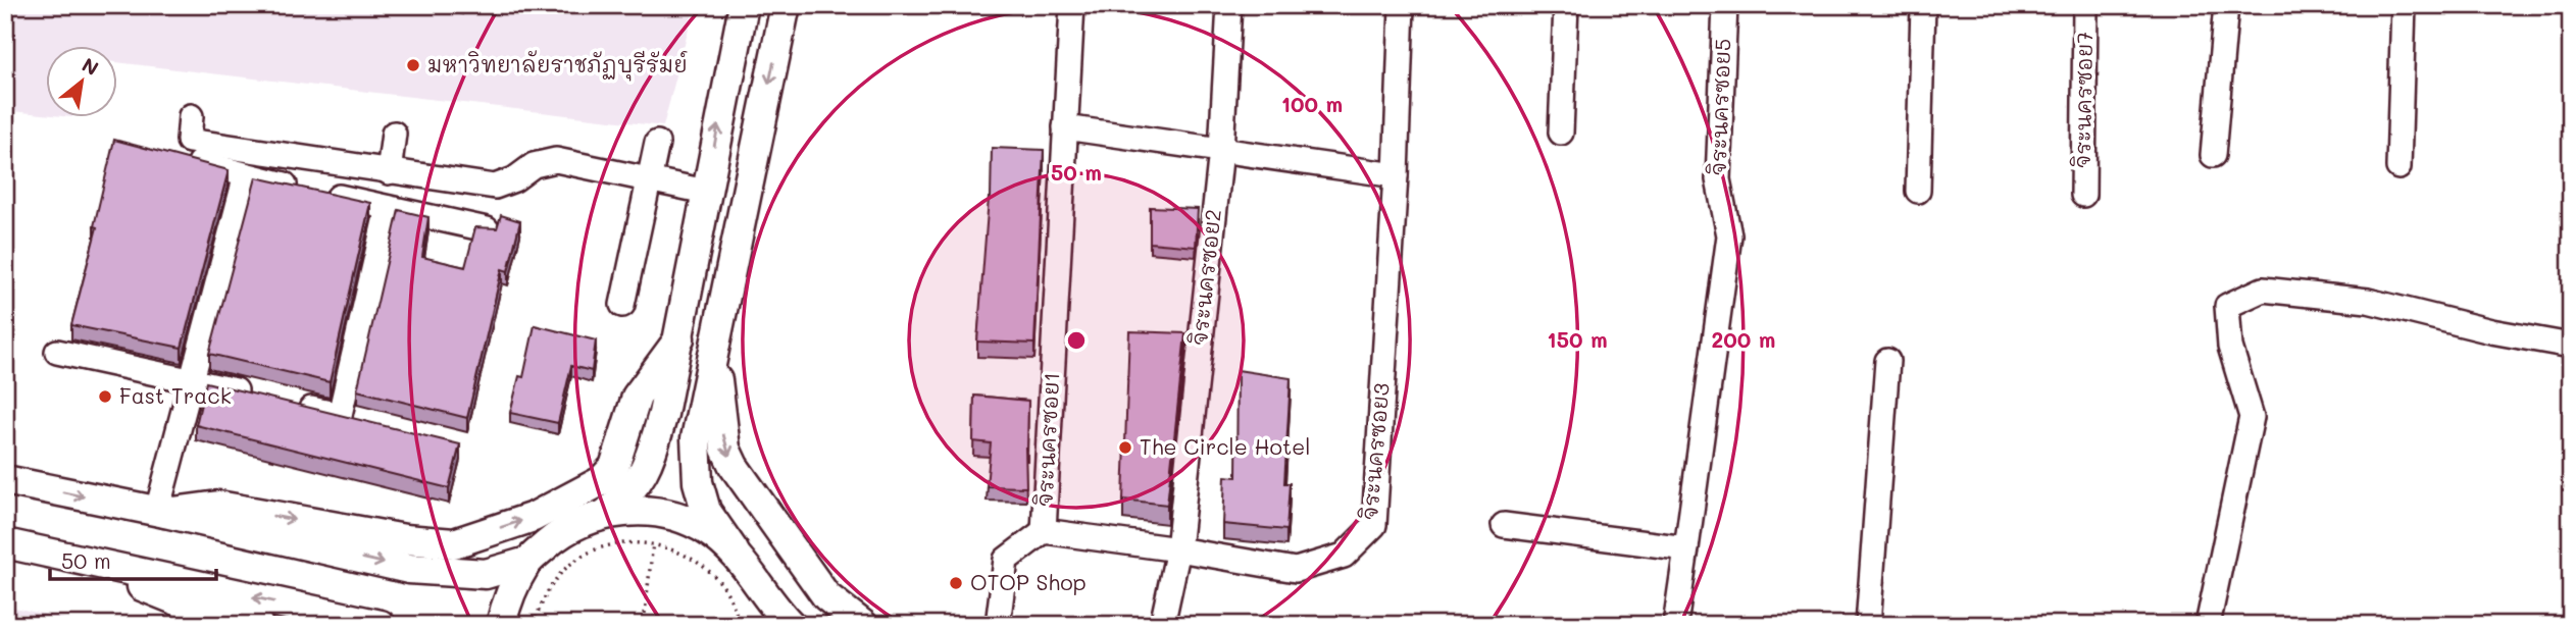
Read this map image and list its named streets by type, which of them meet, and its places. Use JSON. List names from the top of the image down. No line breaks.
{"streets":{"street":["จิระนครซอย7","จิระนครซอย5","จิระนครซอย2","จิระนครซอย1","จิระนครซอย3"]},"crossings":[["จิระนครซอย2","จิระนครซอย3"],["จิระนครซอย1","จิระนครซอย3"]],"places":["มหาวิทยาลัยราชภัฏบุรีรัมย์","Fast Track","The Circle Hotel","OTOP Shop"],"scale_bar":"50 m","north":"top right","rings":["100 m","50 m","150 m","200 m"]}
